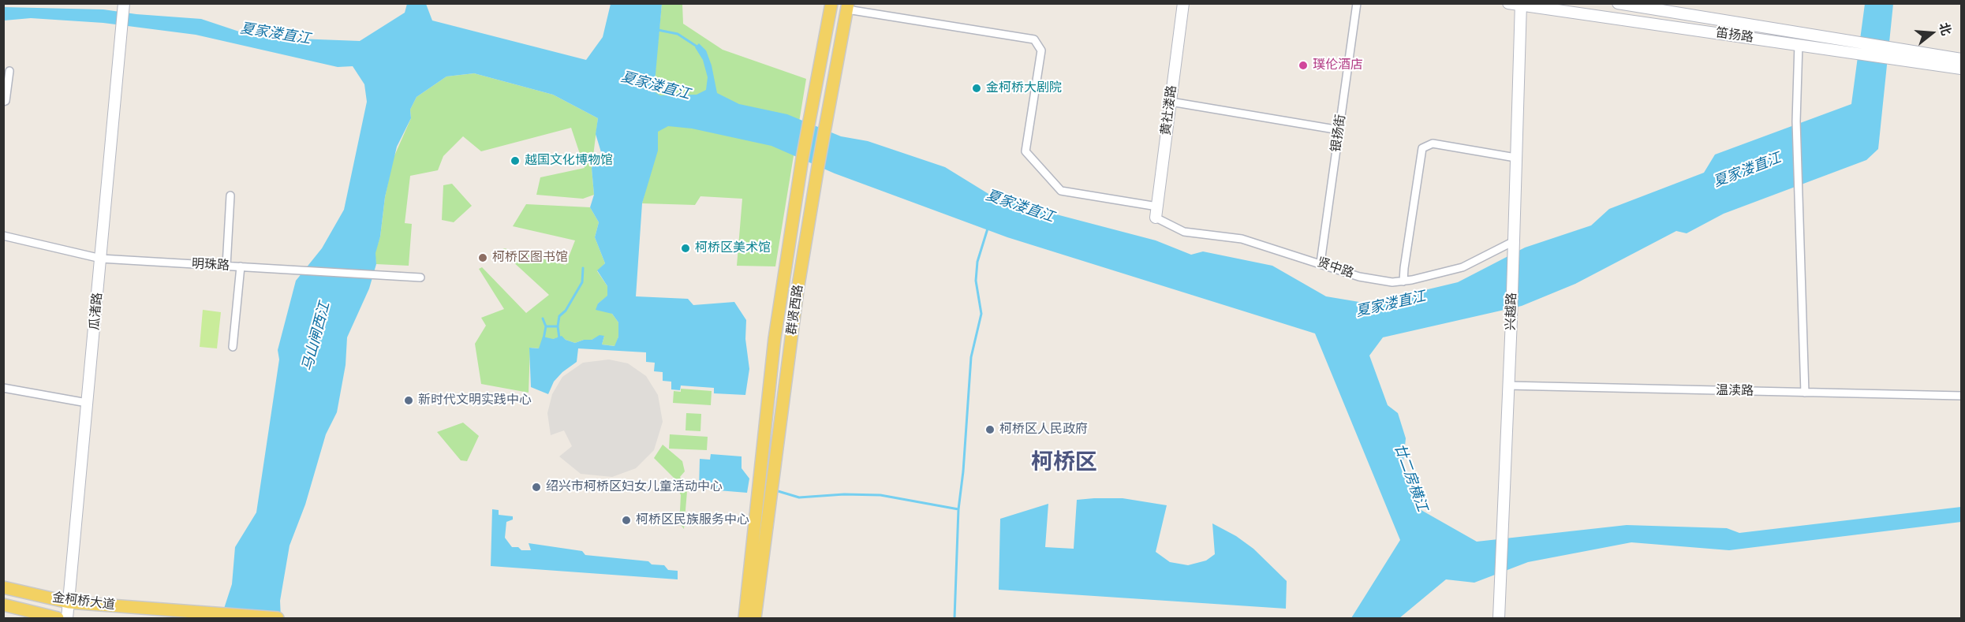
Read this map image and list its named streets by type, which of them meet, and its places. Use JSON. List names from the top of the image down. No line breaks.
{"streets":{"main road":["群贤西路","金柯桥大道"],"street":["笛扬路","黄社溇路","银扬街","明珠路","贤中路","瓜渚路","兴越路","温渎路"]},"crossings":[["笛扬路","兴越路"],["黄社溇路","贤中路"],["银扬街","贤中路"],["明珠路","瓜渚路"],["贤中路","群贤西路"],["贤中路","兴越路"],["瓜渚路","金柯桥大道"],["兴越路","温渎路"]],"districts":["柯桥区"],"water":["夏家溇直江","马山闸西江","廿二房横江"],"places":["璞伦酒店","金柯桥大剧院","越国文化博物馆","柯桥区美术馆","柯桥区图书馆","新时代文明实践中心","柯桥区人民政府","绍兴市柯桥区妇女儿童活动中心","柯桥区民族服务中心"],"north":"right"}
